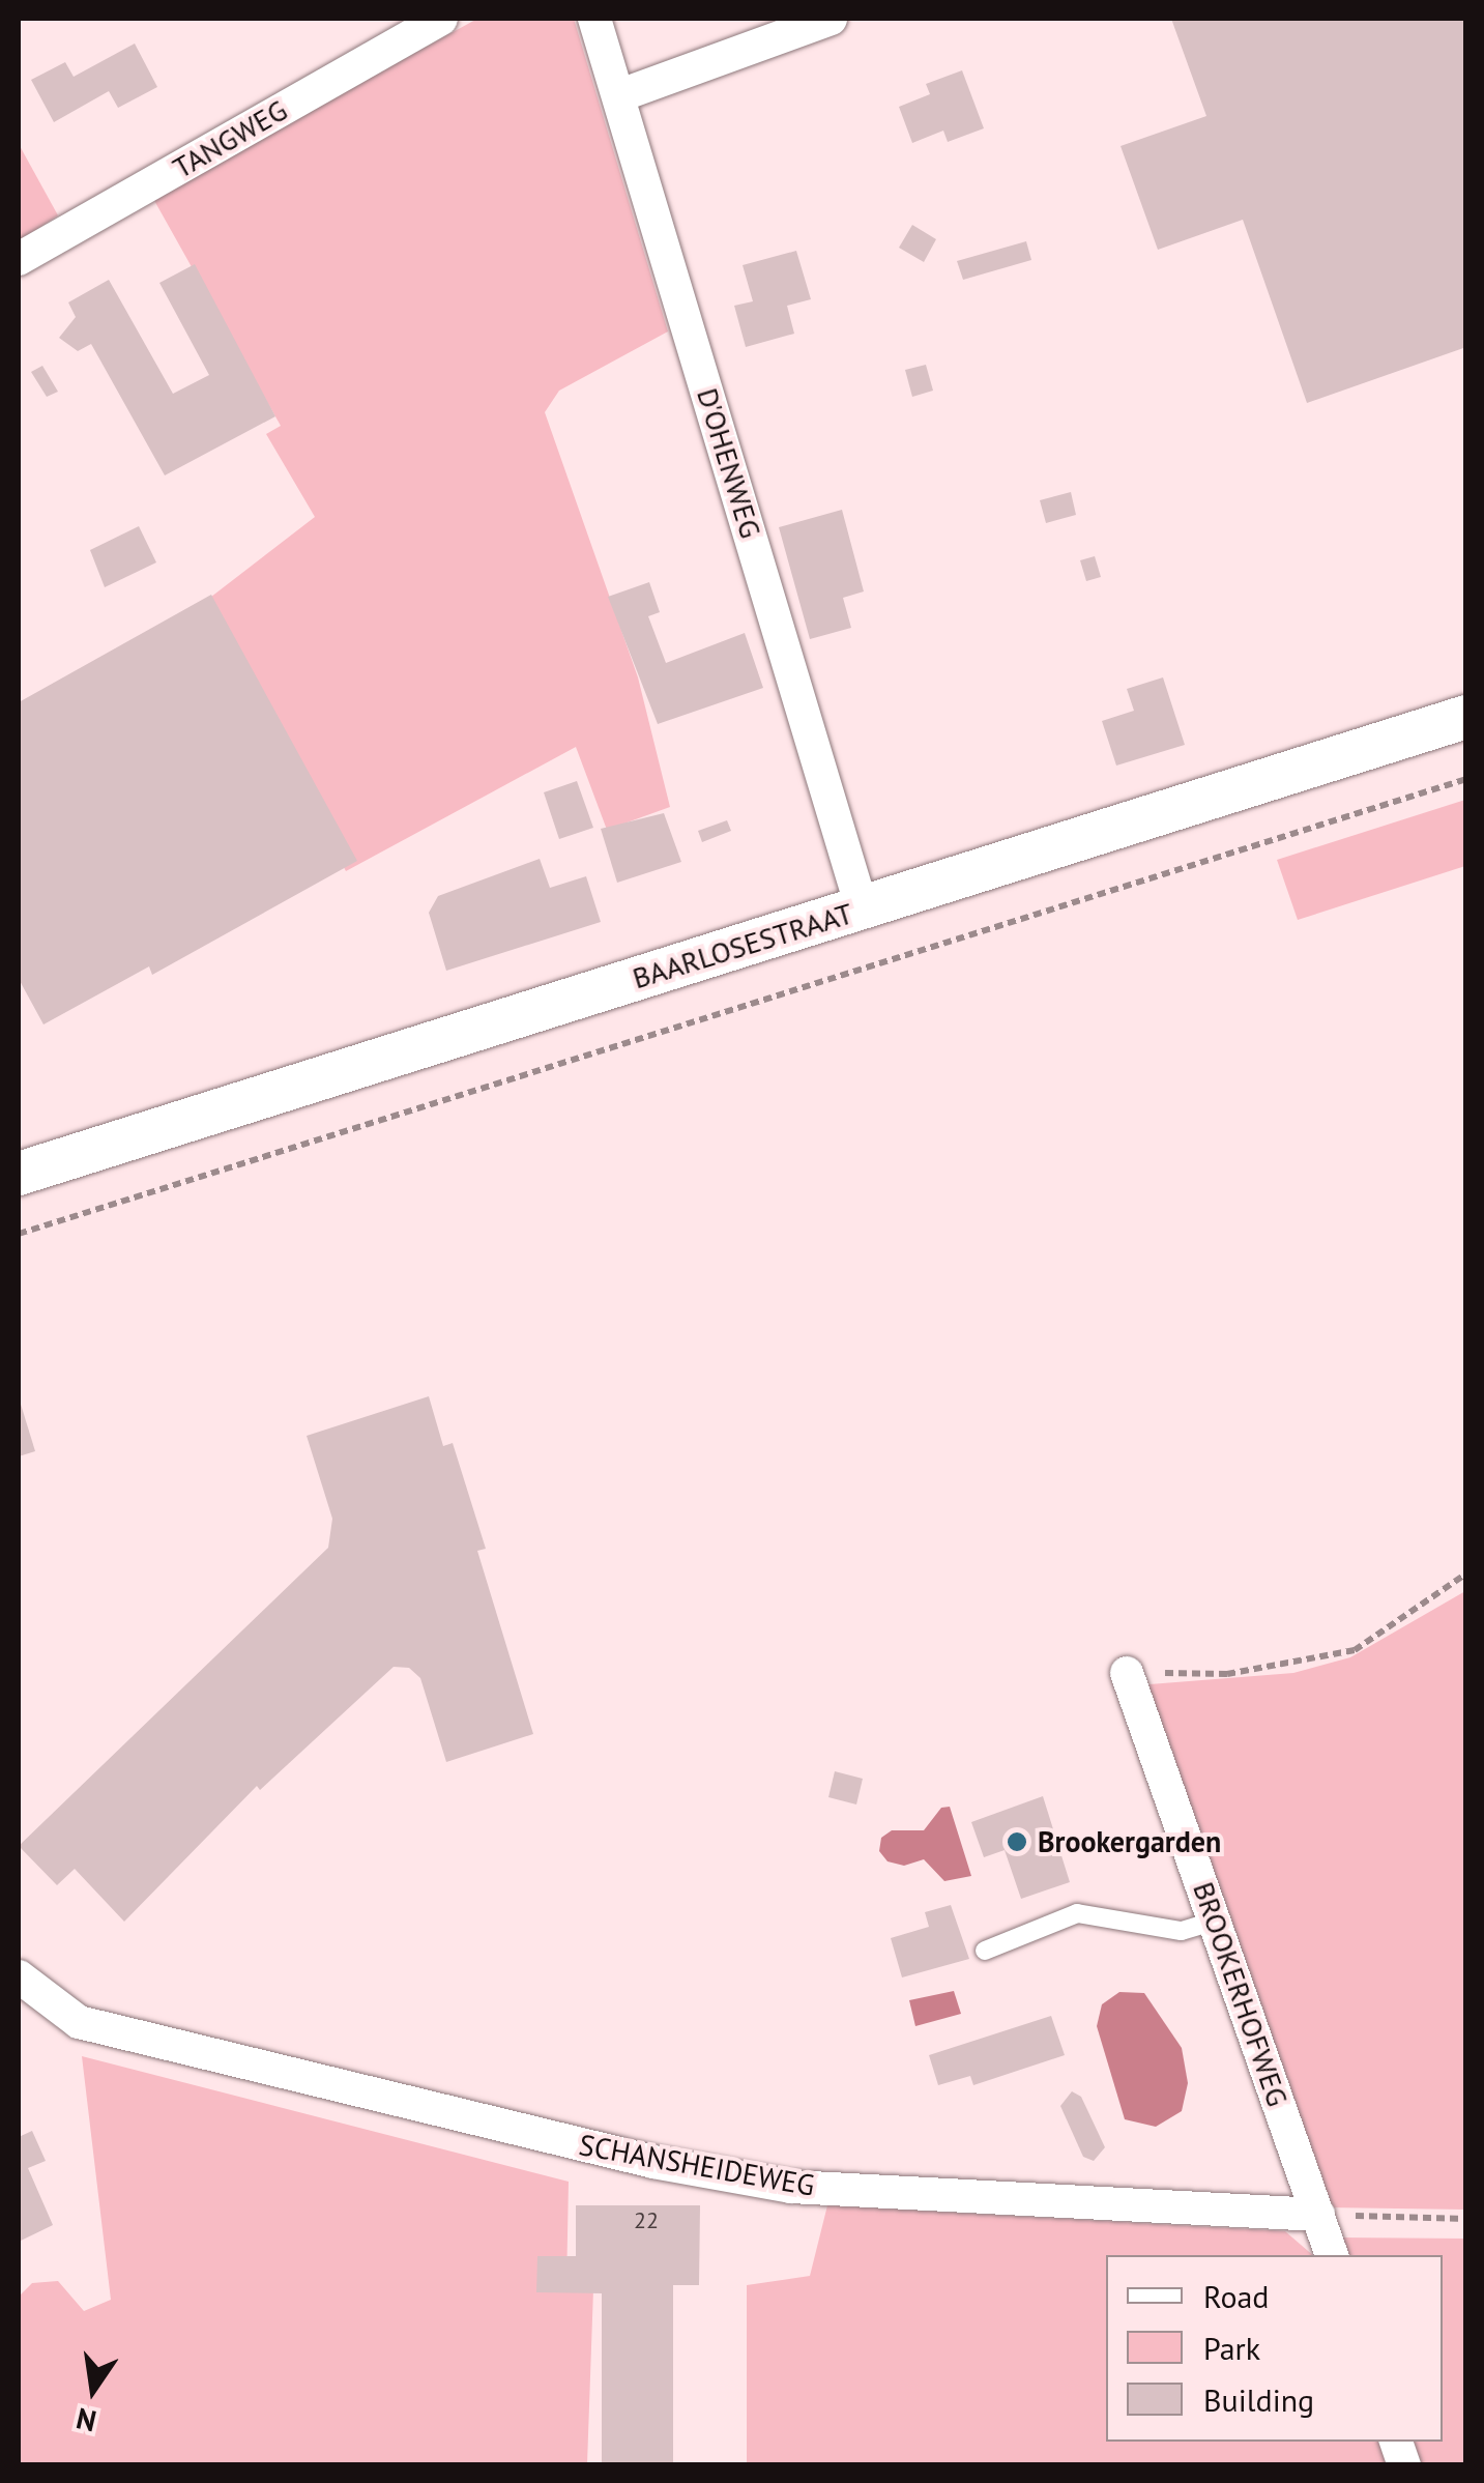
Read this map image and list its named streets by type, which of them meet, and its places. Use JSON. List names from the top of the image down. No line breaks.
{"streets":{"street":["TANGWEG","D'OHENWEG","BAARLOSESTRAAT","BROOKERHOFWEG","SCHANSHEIDEWEG"]},"crossings":[["D'OHENWEG","BAARLOSESTRAAT"],["BROOKERHOFWEG","SCHANSHEIDEWEG"]],"places":["Brookergarden"],"house_numbers":["22"],"legend":["Road","Park","Building"],"north":"bottom"}
